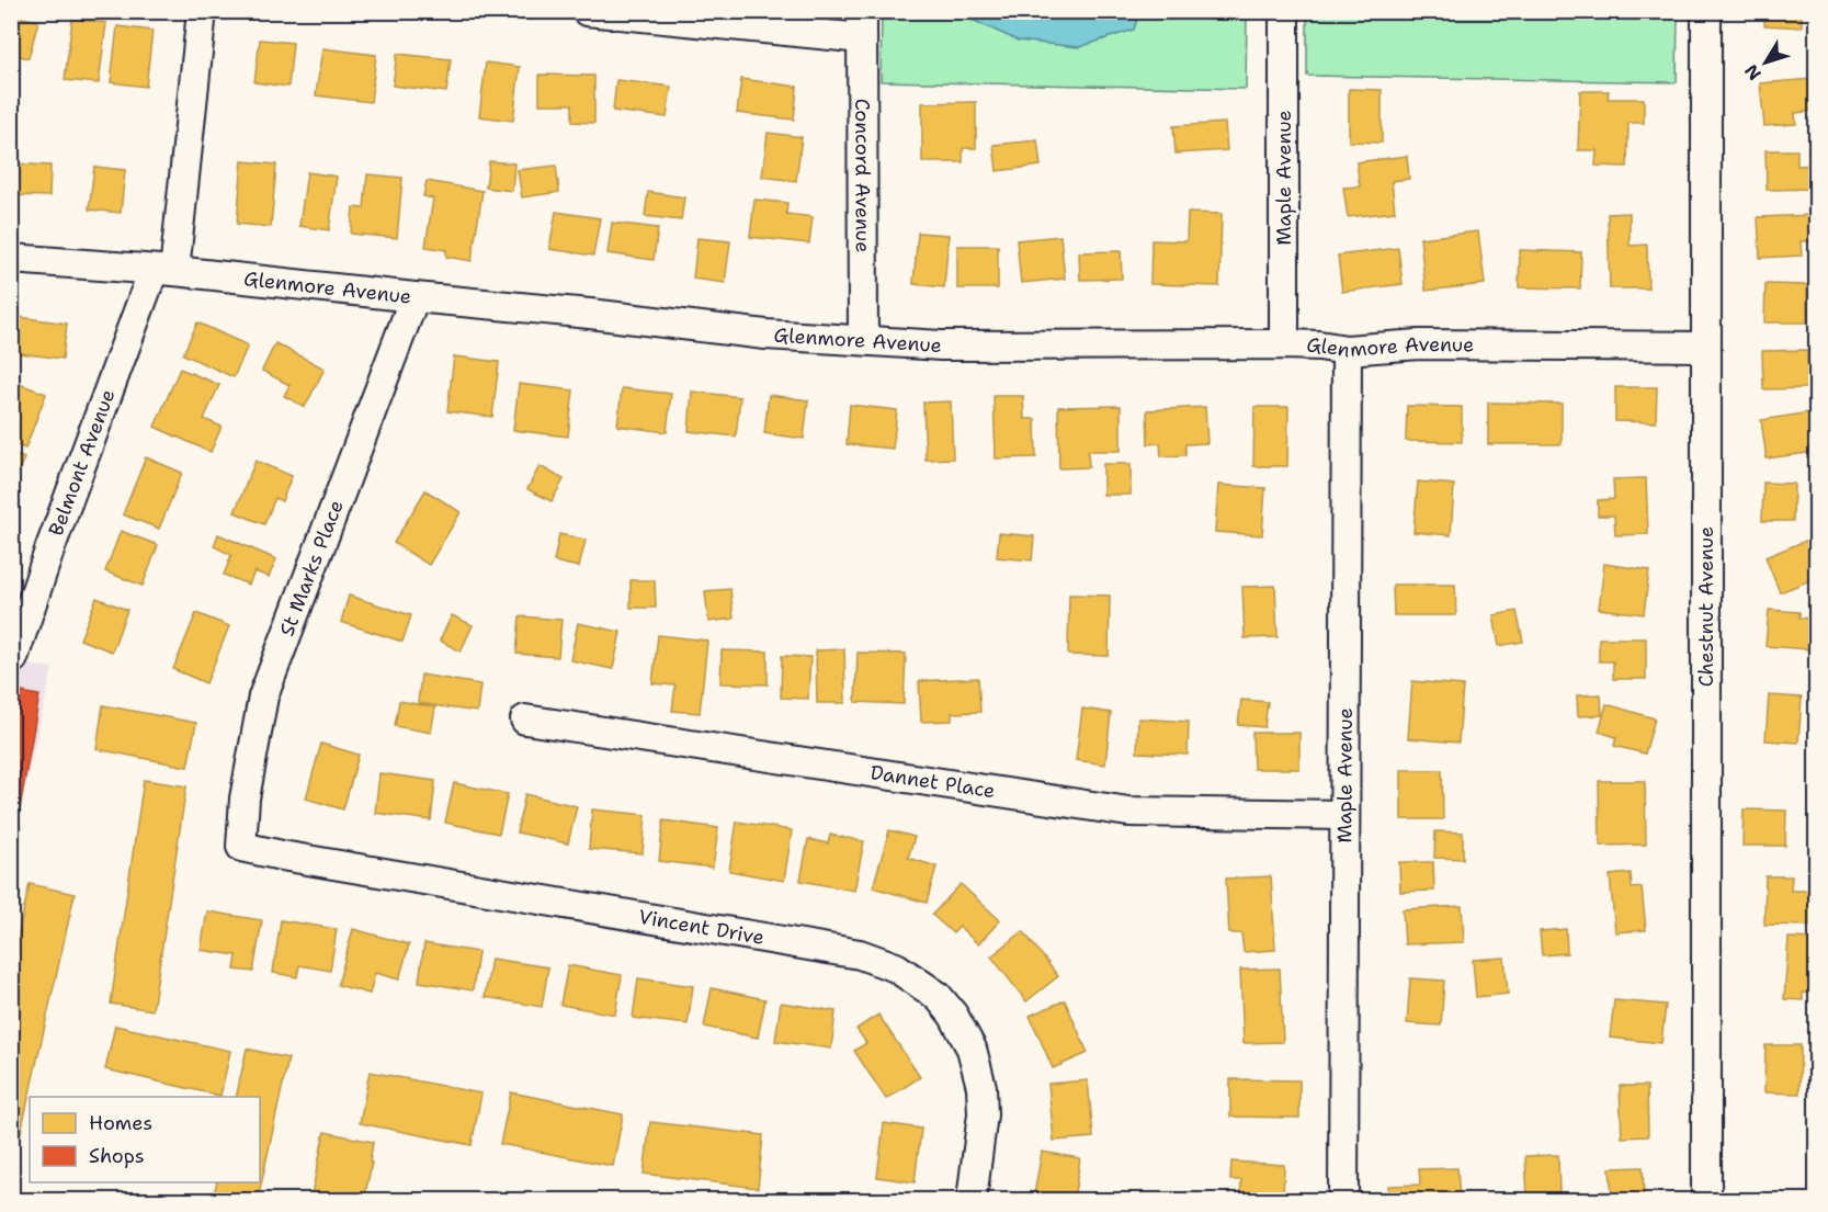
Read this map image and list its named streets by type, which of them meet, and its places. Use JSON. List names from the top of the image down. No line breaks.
{"streets":{"street":["Concord Avenue","Maple Avenue","Glenmore Avenue","Belmont Avenue","St Marks Place","Chestnut Avenue","Dannet Place","Vincent Drive"]},"crossings":[["Concord Avenue","Glenmore Avenue"],["Maple Avenue","Glenmore Avenue"],["Maple Avenue","Dannet Place"],["Glenmore Avenue","Belmont Avenue"],["Glenmore Avenue","St Marks Place"],["Glenmore Avenue","Chestnut Avenue"],["St Marks Place","Vincent Drive"]],"legend":["Homes","Shops"],"north":"bottom left"}
